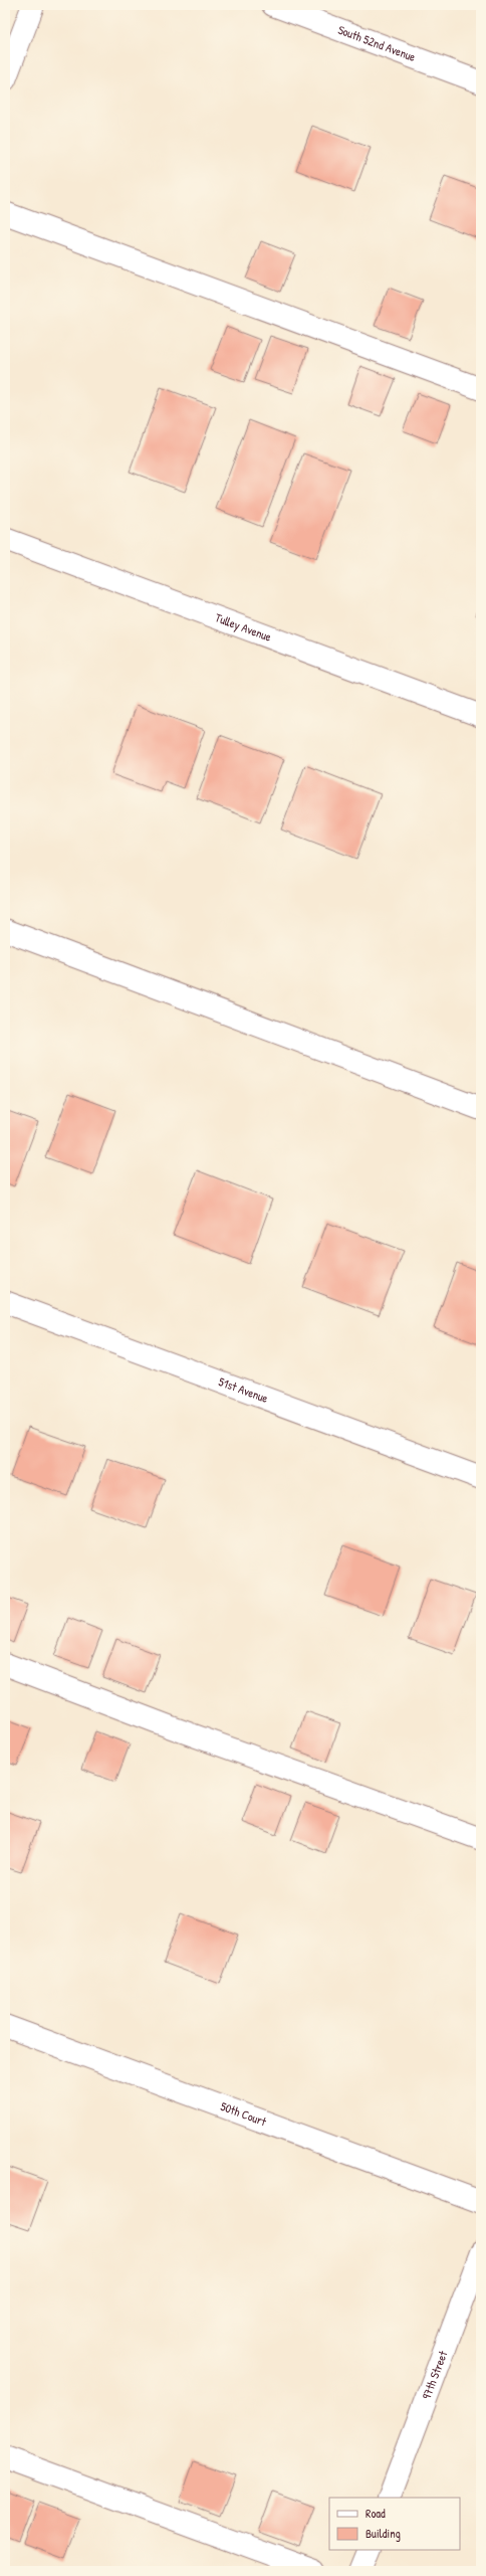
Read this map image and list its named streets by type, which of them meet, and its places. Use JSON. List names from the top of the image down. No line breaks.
{"streets":{"street":["South 52nd Avenue","Tulley Avenue","51st Avenue","50th Court","97th Street"]},"legend":["Road","Building"]}
